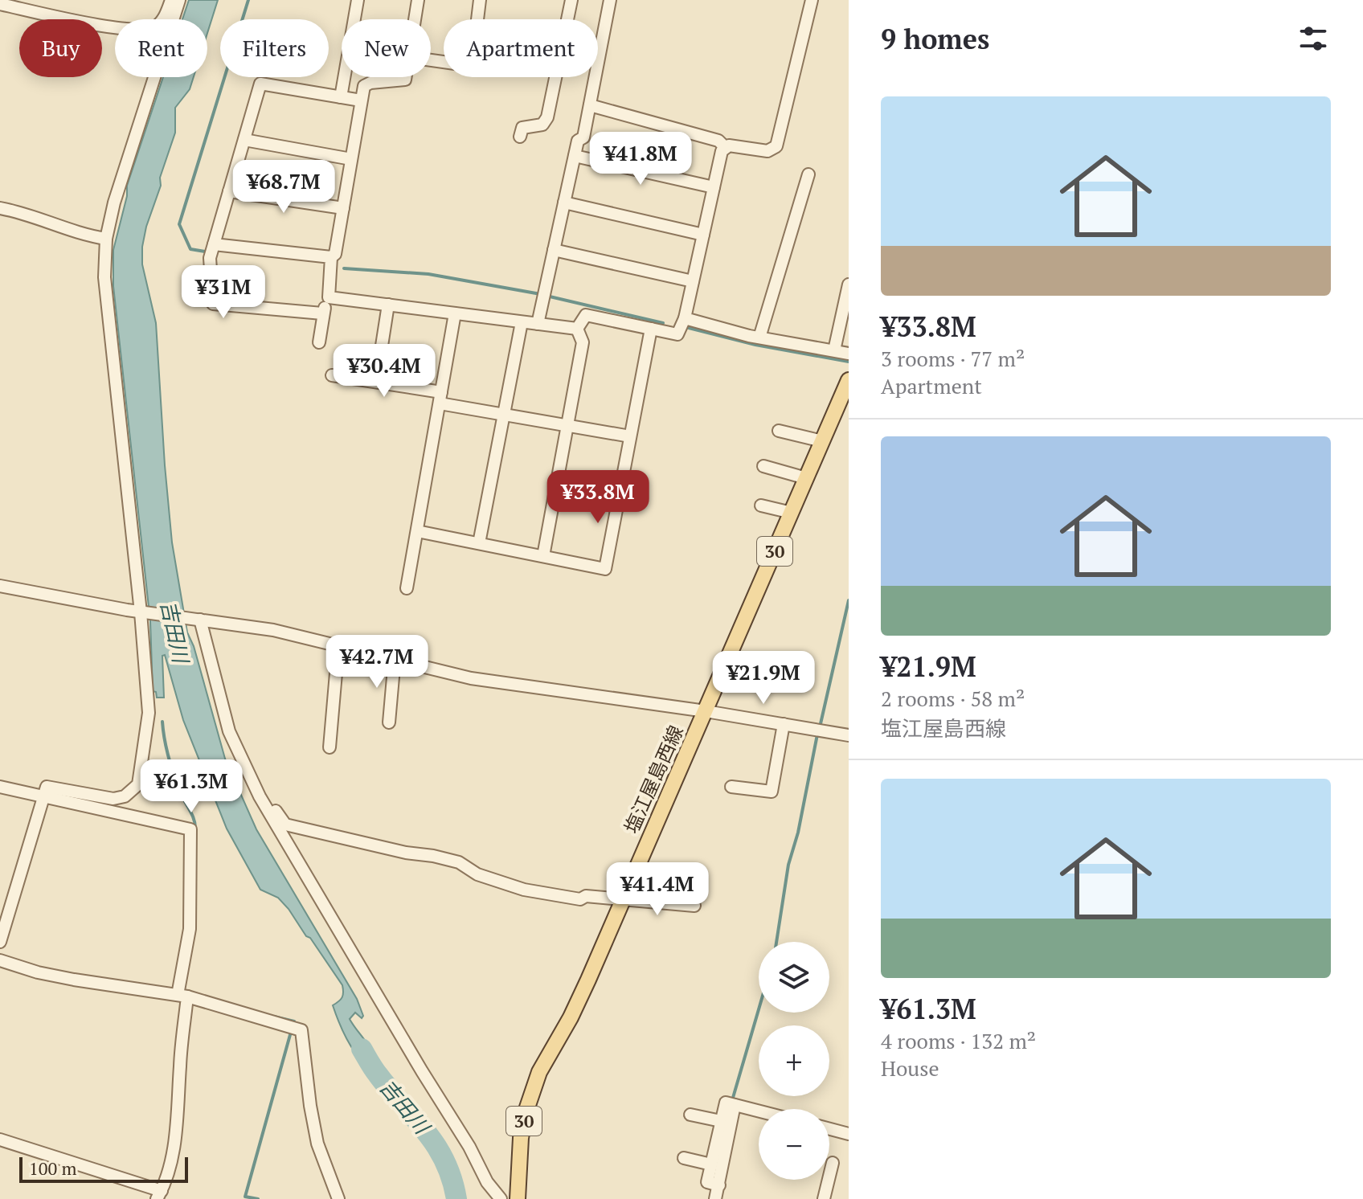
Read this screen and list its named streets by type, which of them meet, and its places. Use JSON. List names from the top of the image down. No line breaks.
{"streets":{"main road":["30","塩江屋島西線"]},"water":["吉田川"],"scale_bar":"100 m","page":{"heading":"9 homes","chip":["Buy","Rent","Filters","New","Apartment"],"list":[{"name":"¥33.8M","note":"3 rooms · 77 m² · Apartment"},{"name":"¥21.9M","note":"2 rooms · 58 m² · 塩江屋島西線"},{"name":"¥61.3M","note":"4 rooms · 132 m² · House"}],"price":["¥41.8M","¥68.7M","¥31M","¥30.4M","¥33.8M","¥42.7M","¥21.9M","¥61.3M","¥41.4M"],"map_buttons":["+","−"],"scale":"100 m"}}
